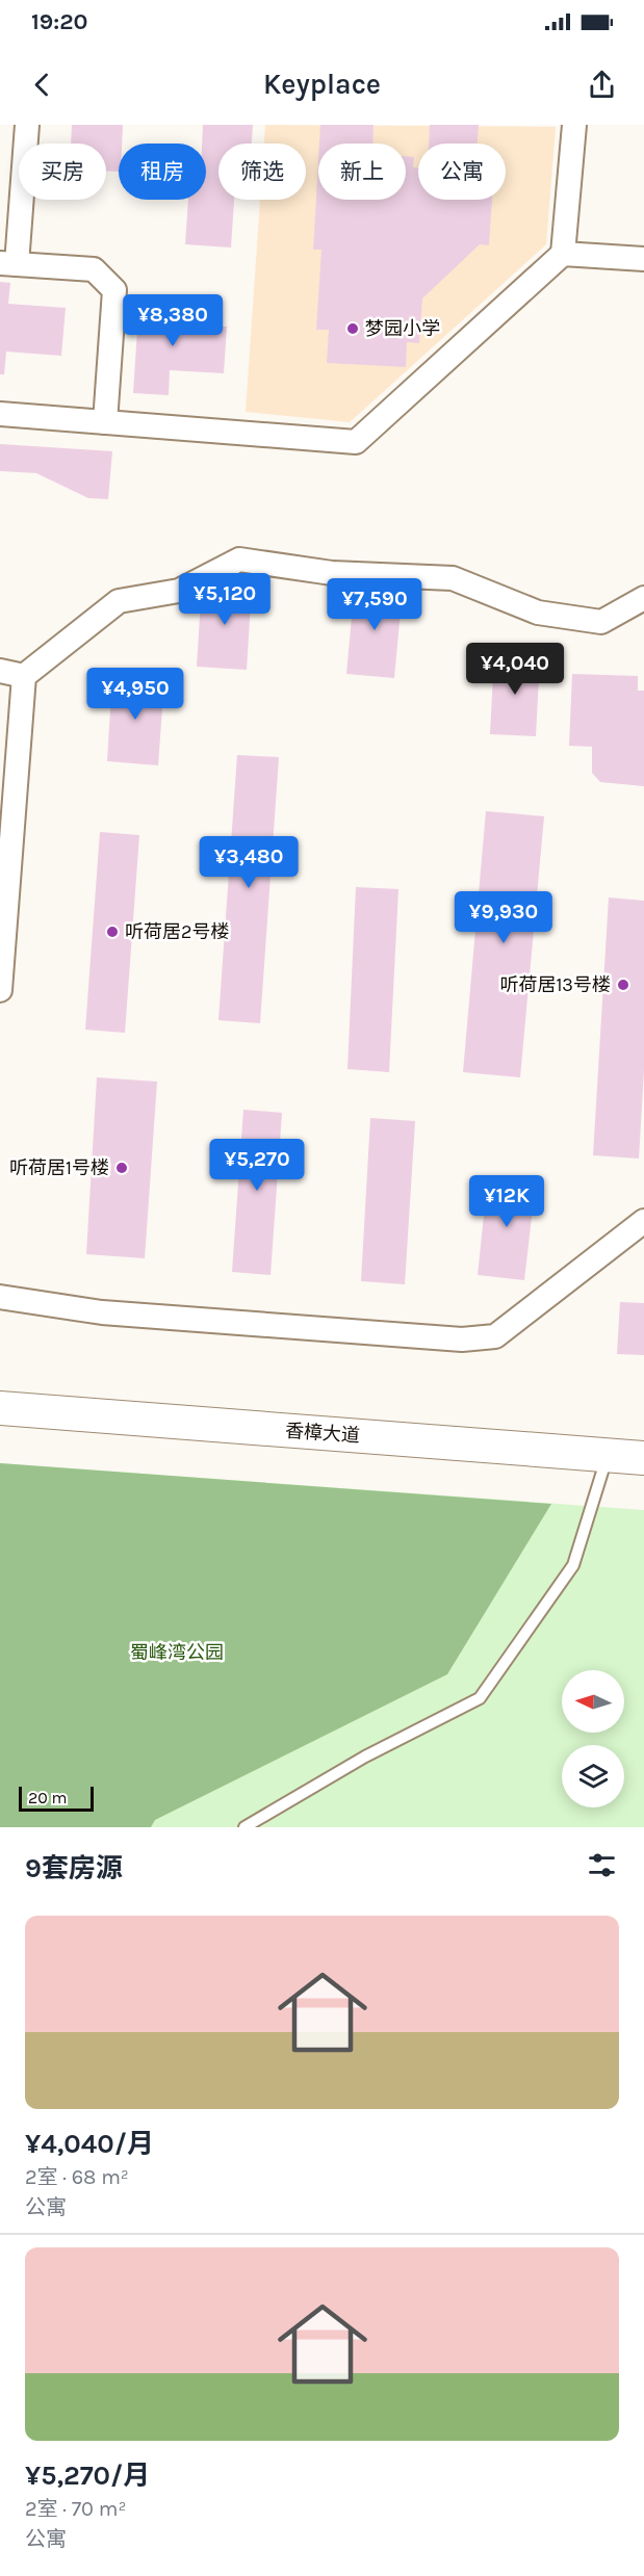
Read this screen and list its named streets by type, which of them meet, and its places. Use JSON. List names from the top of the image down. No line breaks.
{"streets":{"street":["香樟大道"]},"parks":["蜀峰湾公园"],"places":["梦园小学","听荷居2号楼","听荷居13号楼","听荷居1号楼"],"scale_bar":"20 m","north":"left","page":{"status":"19:20","header":"Keyplace","chip":["买房","租房","筛选","新上","公寓"],"price":["¥8,380","¥5,120","¥7,590","¥4,040","¥4,950","¥3,480","¥9,930","¥5,270","¥12K"],"scale":"20 m","heading":"9套房源","list":[{"name":"¥4,040/月","note":"2室 · 68 m² · 公寓"},{"name":"¥5,270/月","note":"2室 · 70 m² · 公寓"}]}}
